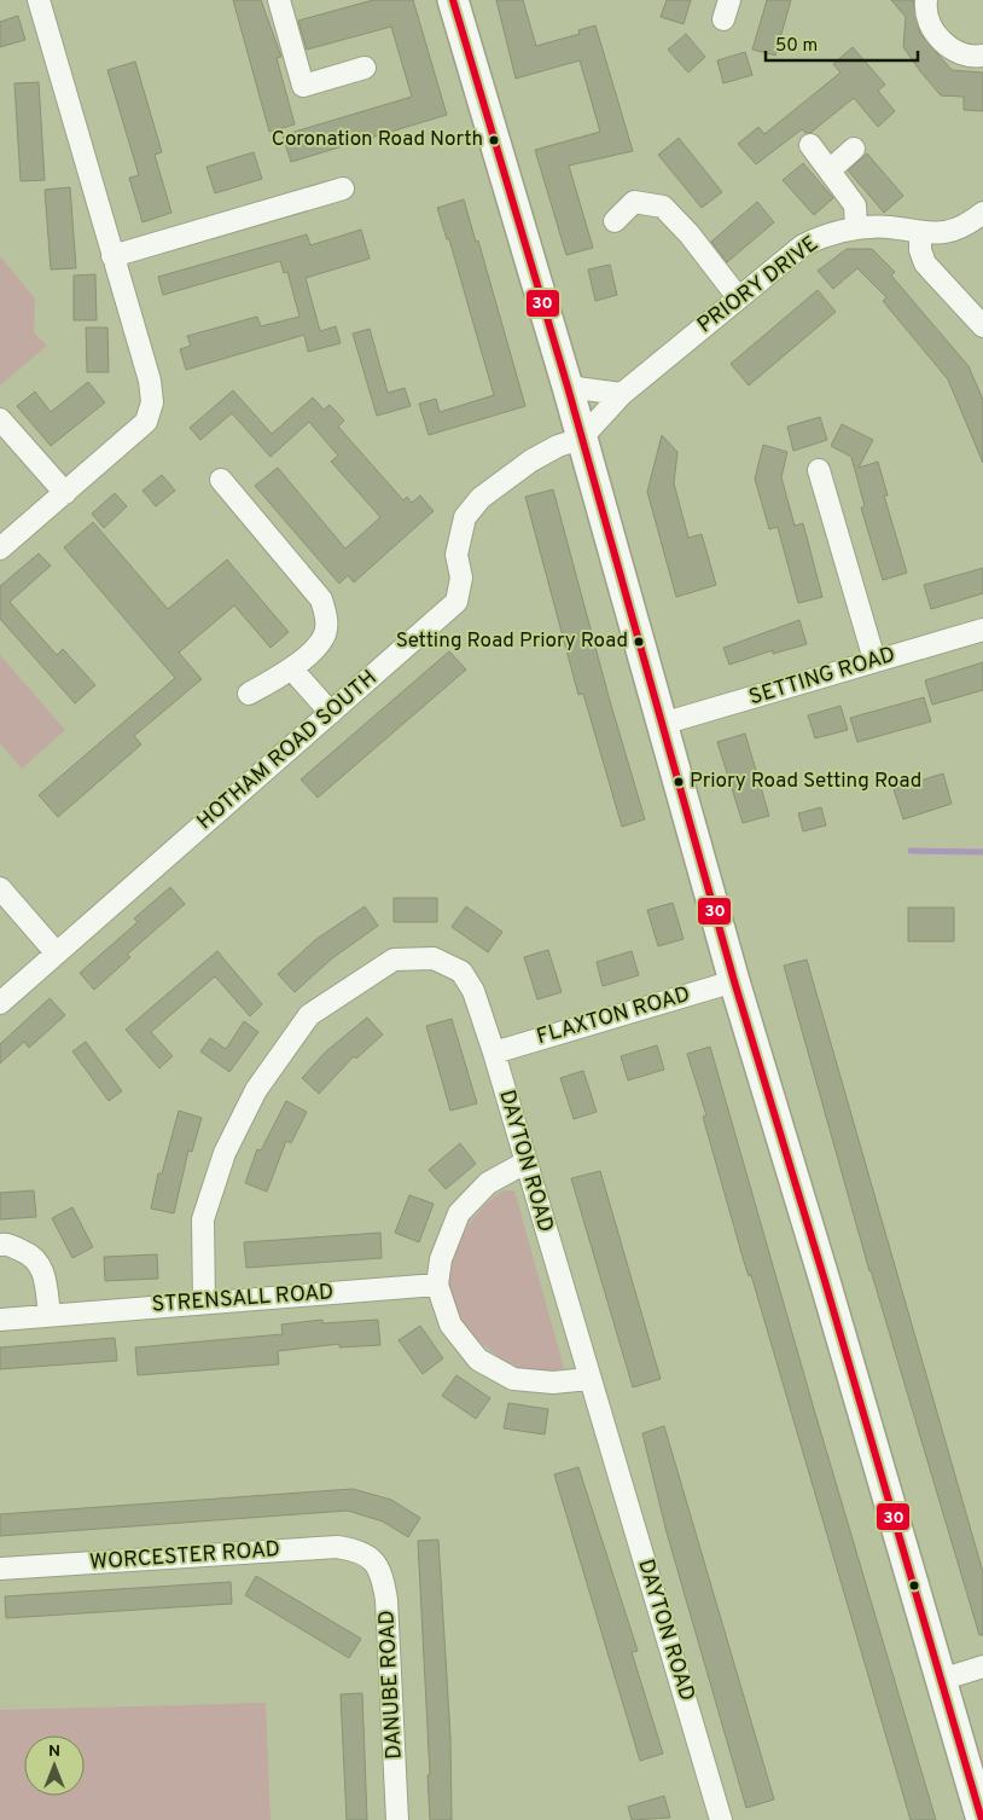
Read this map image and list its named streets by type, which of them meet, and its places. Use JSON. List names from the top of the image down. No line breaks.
{"streets":{"street":["PRIORY DRIVE","SETTING ROAD","HOTHAM ROAD SOUTH","FLAXTON ROAD","DAYTON ROAD","STRENSALL ROAD","WORCESTER ROAD","DANUBE ROAD"]},"crossings":[["PRIORY DRIVE","HOTHAM ROAD SOUTH"],["FLAXTON ROAD","DAYTON ROAD"],["DAYTON ROAD","STRENSALL ROAD"],["WORCESTER ROAD","DANUBE ROAD"]],"places":["Coronation Road North","Setting Road Priory Road","Priory Road Setting Road"],"lines":["transit line 30"],"scale_bar":"50 m","north":"top"}
